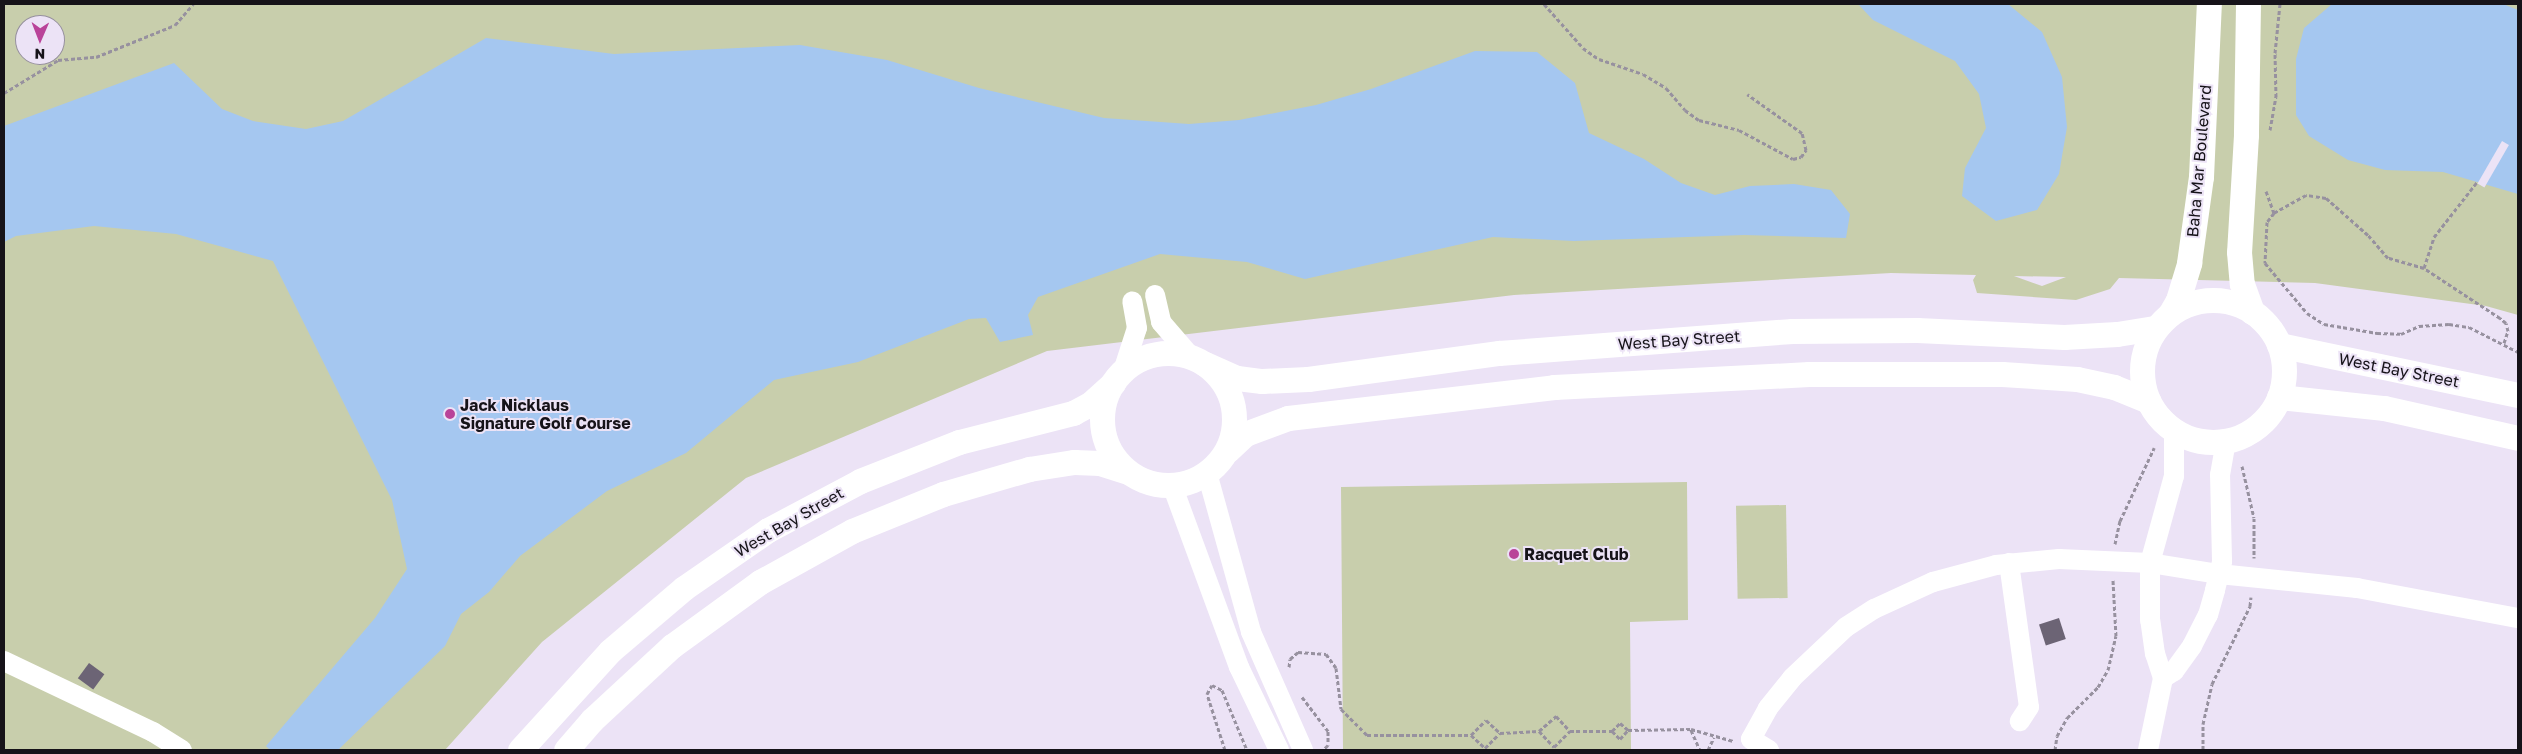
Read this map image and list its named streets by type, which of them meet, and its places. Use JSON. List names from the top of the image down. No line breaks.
{"streets":{"main road":["Baha Mar Boulevard","West Bay Street"]},"crossings":[["Baha Mar Boulevard","West Bay Street"]],"places":["Jack Nicklaus Signature Golf Course","Racquet Club"],"north":"bottom"}
